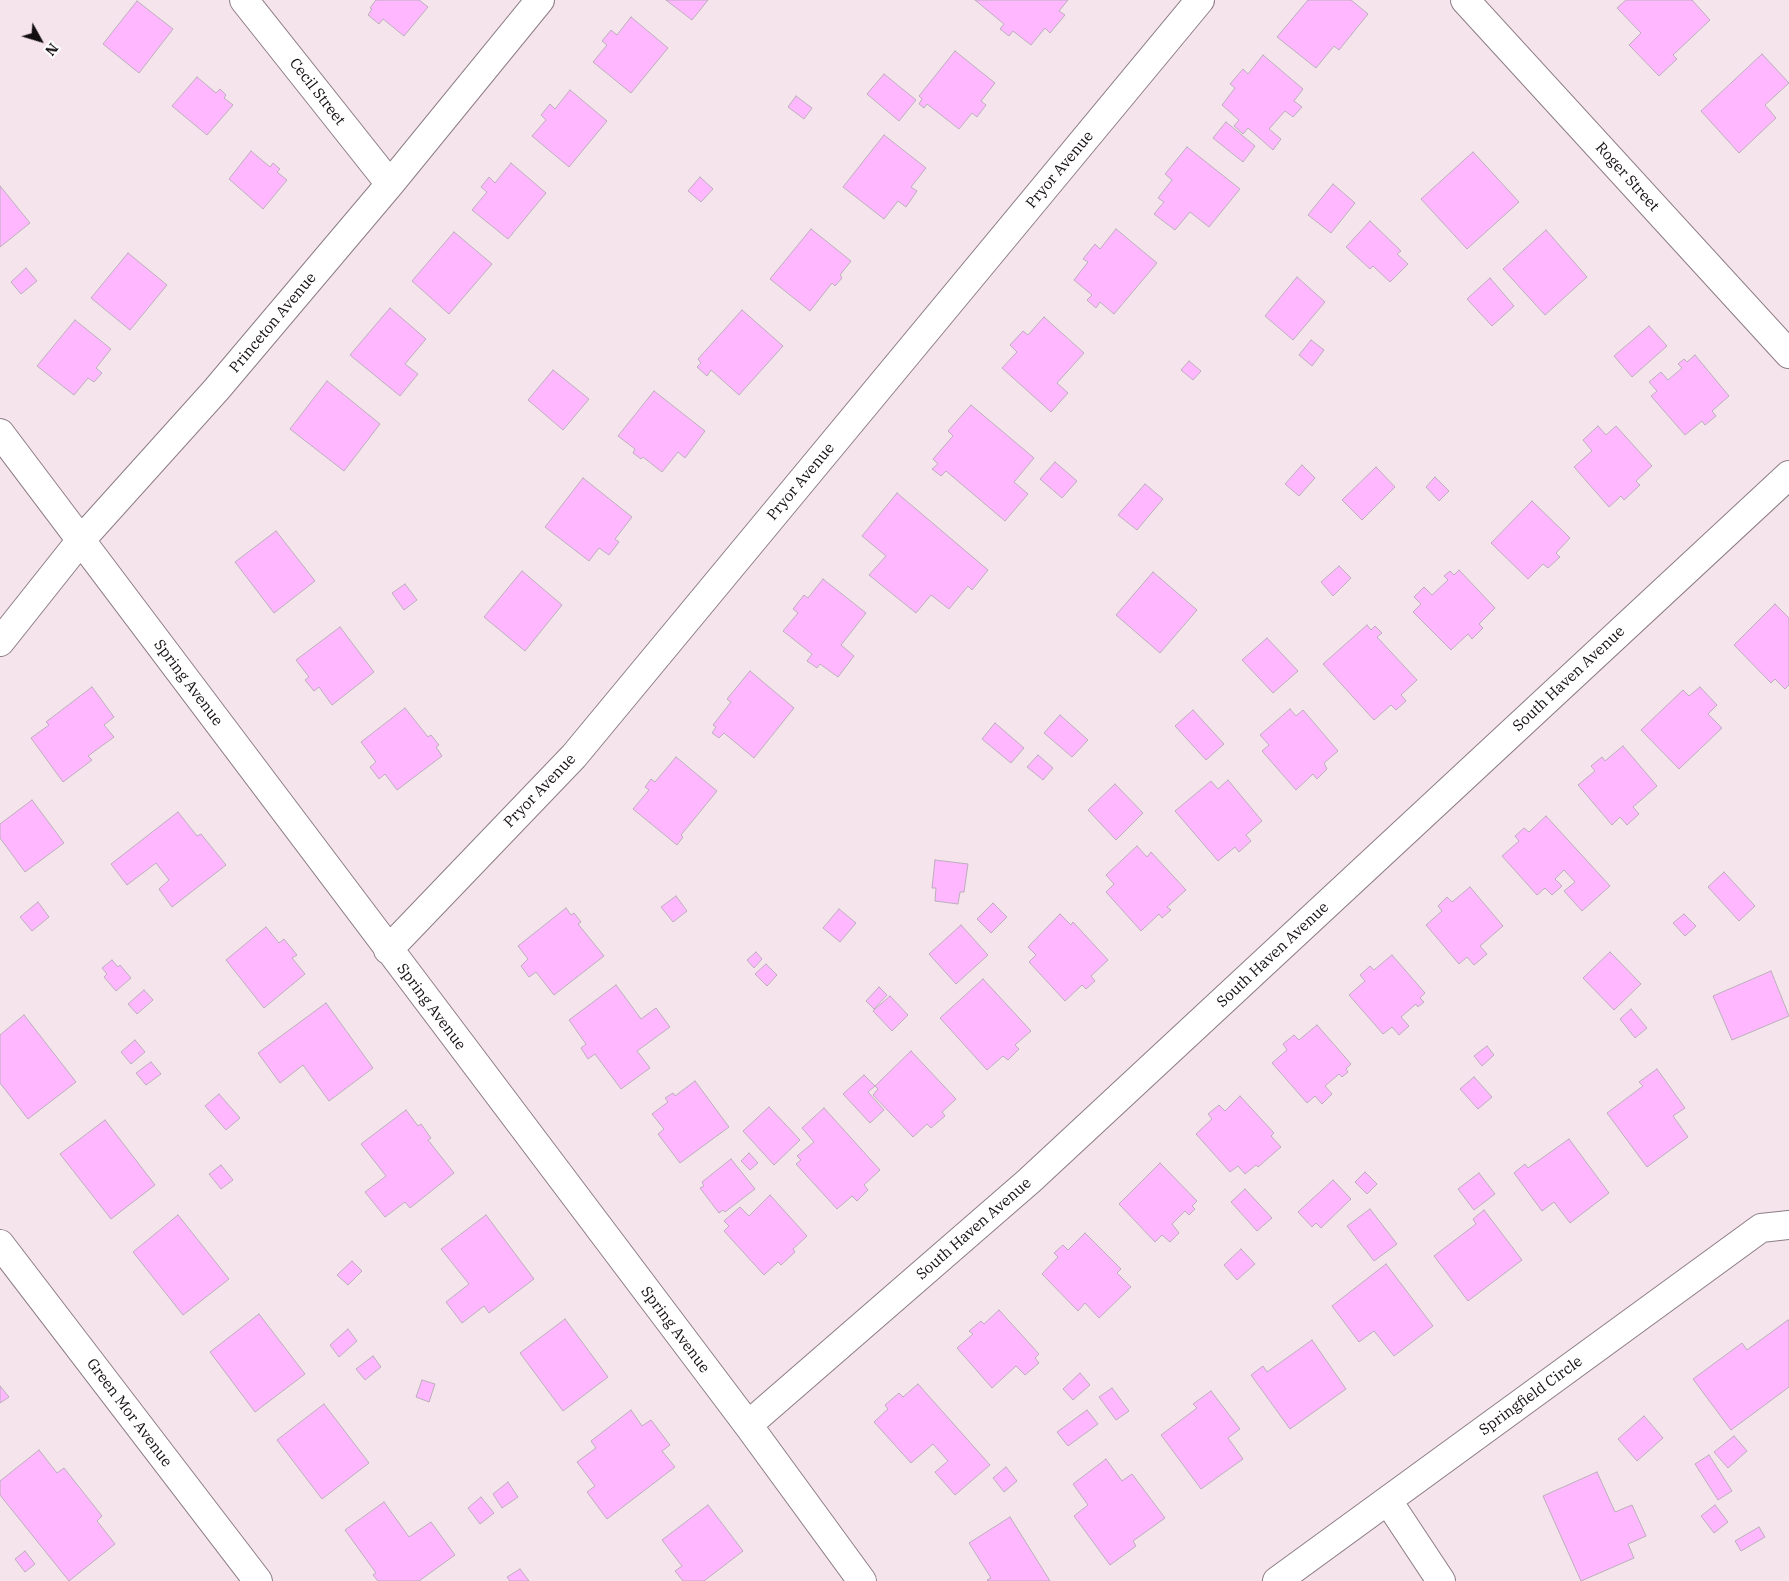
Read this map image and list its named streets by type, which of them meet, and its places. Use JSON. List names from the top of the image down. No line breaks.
{"streets":{"street":["Cecil Street","Pryor Avenue","Roger Street","Princeton Avenue","South Haven Avenue","Spring Avenue","Springfield Circle","Green Mor Avenue"]},"crossings":[["Cecil Street","Princeton Avenue"],["Pryor Avenue","Spring Avenue"],["Princeton Avenue","Spring Avenue"],["South Haven Avenue","Spring Avenue"]],"north":"bottom right"}
